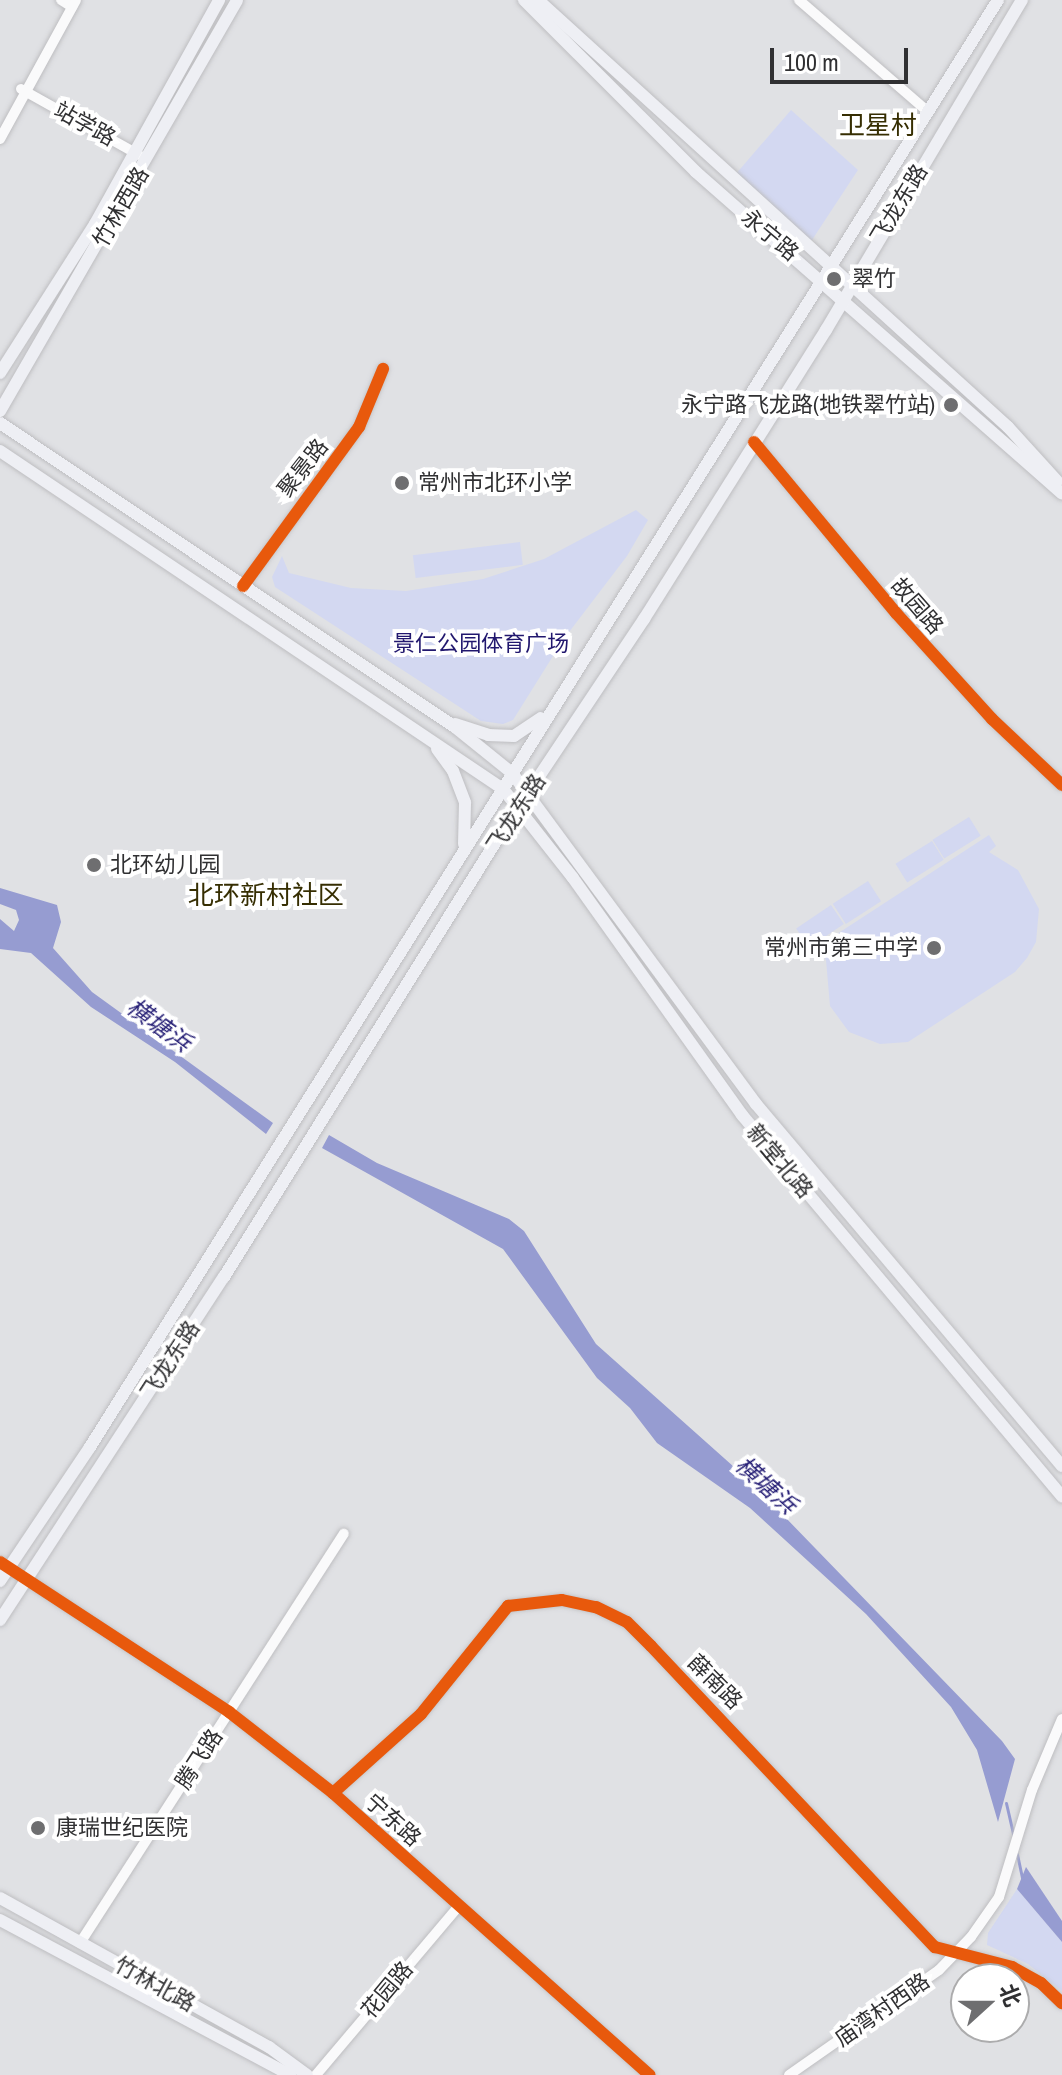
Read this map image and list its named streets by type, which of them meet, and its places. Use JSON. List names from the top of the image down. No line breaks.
{"streets":{"main road":["飞龙东路","竹林西路","永宁路","新堂北路","竹林北路"],"street":["站学路","聚景路","故园路","薛南路","腾飞路","宁东路","花园路","庙湾村西路"]},"crossings":[["站学路","竹林西路"],["飞龙东路","永宁路"],["飞龙东路","故园路"],["飞龙东路","新堂北路"],["飞龙东路","宁东路"],["薛南路","宁东路"],["薛南路","庙湾村西路"],["腾飞路","宁东路"],["腾飞路","竹林北路"],["宁东路","花园路"]],"districts":["卫星村","北环新村社区"],"water":["横塘浜"],"parks":["景仁公园体育广场"],"places":["翠竹","永宁路飞龙路(地铁翠竹站)","常州市北环小学","北环幼儿园","常州市第三中学","康瑞世纪医院"],"scale_bar":"100 m","north":"right"}
